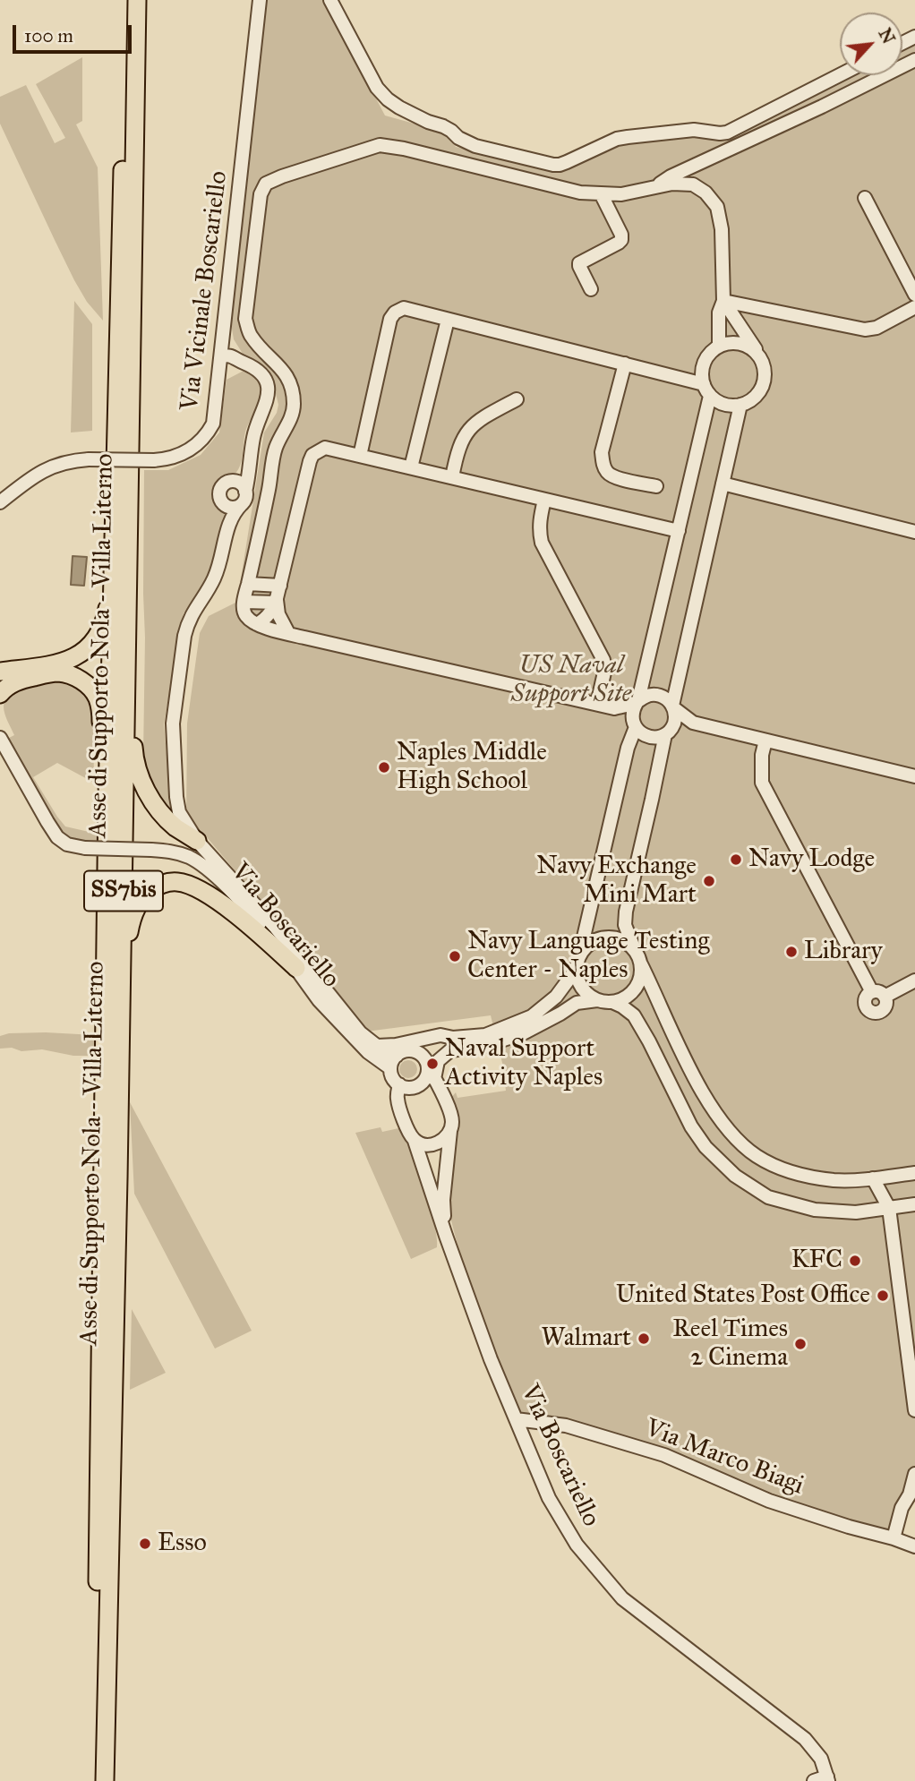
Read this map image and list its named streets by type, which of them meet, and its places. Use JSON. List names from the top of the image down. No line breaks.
{"streets":{"highway":["Asse di Supporto Nola - Villa Literno","SS7bis"],"street":["Via Vicinale Boscariello","Via Boscariello","Via Marco Biagi"]},"crossings":[["Via Boscariello","Via Marco Biagi"]],"parks":["US Naval Support Site"],"places":["Naples Middle High School","Navy Lodge","Navy Exchange Mini Mart","Library","Navy Language Testing Center - Naples","Naval Support Activity Naples","KFC","United States Post Office","Walmart","Reel Times 2 Cinema","Esso"],"scale_bar":"100 m","north":"top right"}
